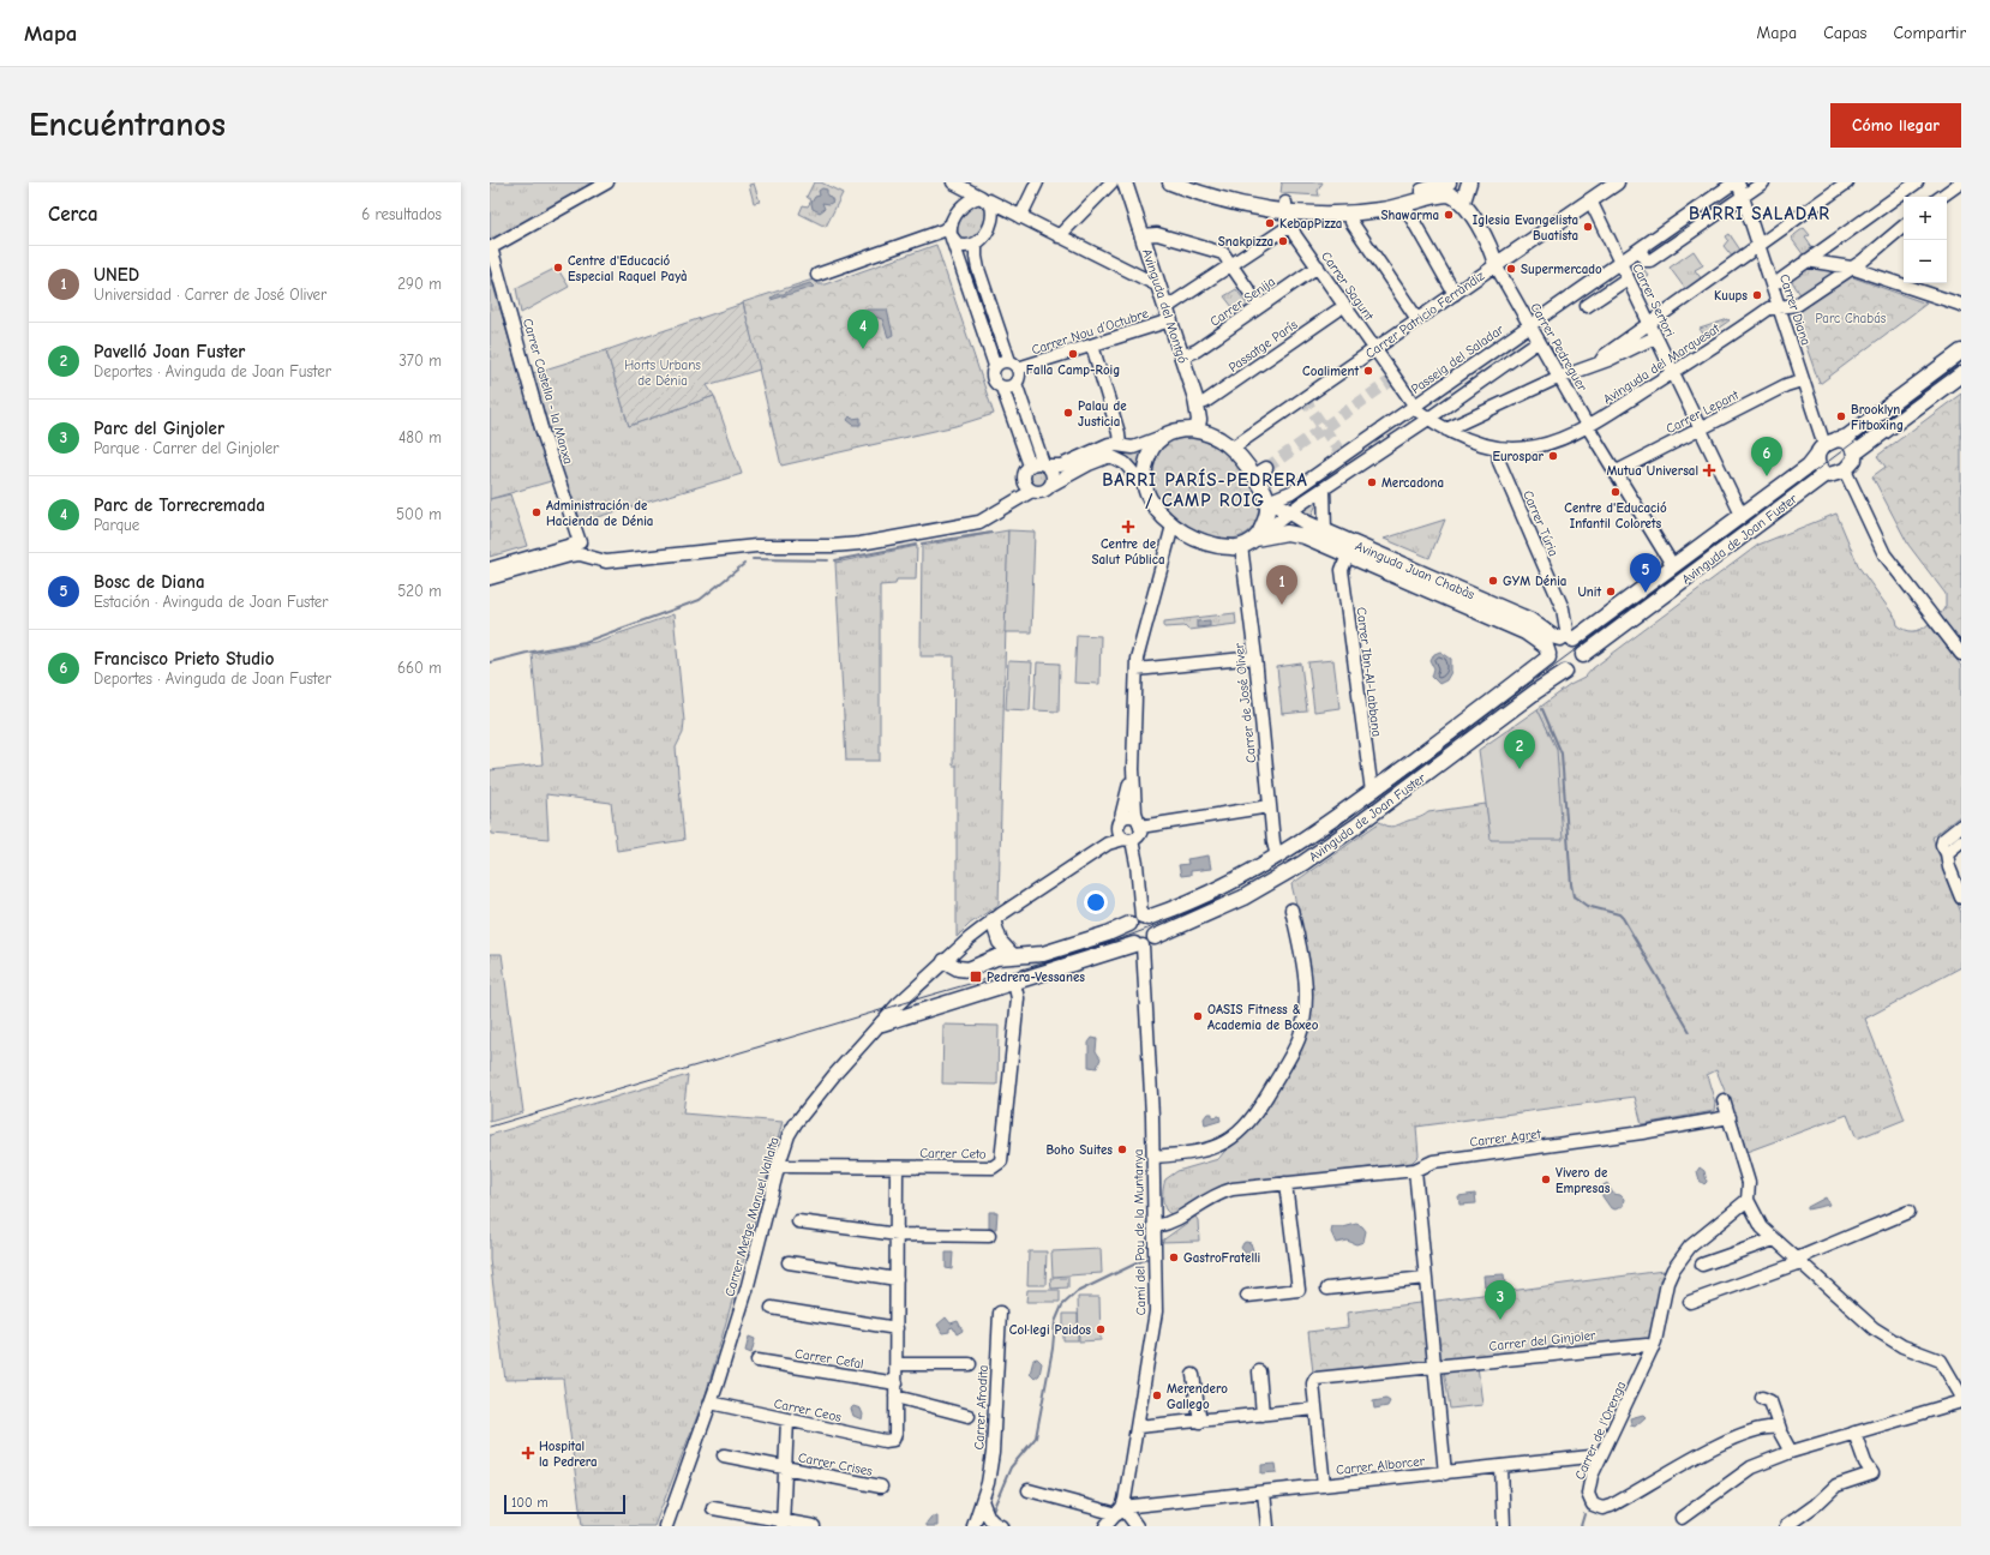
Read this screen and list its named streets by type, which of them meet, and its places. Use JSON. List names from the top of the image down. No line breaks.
{"streets":{"main road":["Avinguda del Montgó","Carrer Patricio Ferràndiz","Avinguda de Joan Fuster","Avinguda Juan Chabàs"],"street":["Carrer Sagunt","Carrer Sertori","Carrer Senija","Carrer Diana","Carrer Nou d’Octubre","Passatge París","Carrer Pedreguer","Passeig del Saladar","Avinguda del Marquesat","Carrer Castella - la Manxa","Carrer Lepant","Carrer Túria","Carrer Ibn-Al-Labbana","Carrer de José Oliver","Carrer Agret","Carrer Ceto","Carrer Metge Manuel Vallalta","Camí del Pou de la Muntanya","Carrer del Ginjoler","Carrer Cefal","Carrer Afrodita","Carrer Ceos","Carrer de l'Orenga","Carrer Crises","Carrer Alborcer"]},"crossings":[["Carrer Sagunt","Carrer Senija"],["Carrer Sagunt","Carrer Patricio Ferràndiz"],["Carrer Sagunt","Carrer Nou d’Octubre"],["Carrer Sagunt","Passeig del Saladar"],["Carrer Sagunt","Avinguda del Marquesat"],["Carrer Sertori","Carrer Patricio Ferràndiz"],["Carrer Sertori","Passeig del Saladar"],["Carrer Sertori","Avinguda del Marquesat"],["Carrer Sertori","Carrer Lepant"],["Carrer Sertori","Avinguda de Joan Fuster"],["Carrer Senija","Avinguda del Montgó"],["Avinguda del Montgó","Carrer Patricio Ferràndiz"],["Avinguda del Montgó","Carrer Nou d’Octubre"],["Avinguda del Montgó","Passeig del Saladar"],["Avinguda del Montgó","Avinguda Juan Chabàs"],["Avinguda del Montgó","Carrer de José Oliver"],["Carrer Diana","Avinguda del Marquesat"],["Carrer Diana","Carrer Lepant"],["Carrer Diana","Avinguda de Joan Fuster"],["Carrer Patricio Ferràndiz","Carrer Pedreguer"],["Carrer Patricio Ferràndiz","Passeig del Saladar"],["Carrer Patricio Ferràndiz","Avinguda Juan Chabàs"],["Carrer Patricio Ferràndiz","Carrer de José Oliver"],["Carrer Pedreguer","Passeig del Saladar"],["Carrer Pedreguer","Avinguda del Marquesat"],["Carrer Pedreguer","Carrer Lepant"],["Carrer Pedreguer","Avinguda de Joan Fuster"],["Passeig del Saladar","Avinguda del Marquesat"],["Passeig del Saladar","Avinguda Juan Chabàs"],["Passeig del Saladar","Carrer de José Oliver"],["Avinguda del Marquesat","Carrer Túria"],["Carrer Túria","Avinguda de Joan Fuster"],["Carrer Túria","Avinguda Juan Chabàs"],["Avinguda de Joan Fuster","Avinguda Juan Chabàs"],["Avinguda de Joan Fuster","Carrer Ibn-Al-Labbana"],["Avinguda de Joan Fuster","Carrer de José Oliver"],["Avinguda de Joan Fuster","Carrer Metge Manuel Vallalta"],["Avinguda de Joan Fuster","Camí del Pou de la Muntanya"],["Avinguda Juan Chabàs","Carrer Ibn-Al-Labbana"],["Avinguda Juan Chabàs","Carrer de José Oliver"],["Carrer Agret","Camí del Pou de la Muntanya"],["Carrer Ceto","Carrer Metge Manuel Vallalta"],["Carrer Metge Manuel Vallalta","Carrer Ceos"],["Camí del Pou de la Muntanya","Carrer Alborcer"],["Carrer del Ginjoler","Carrer de l'Orenga"],["Carrer del Ginjoler","Carrer Alborcer"],["Carrer Ceos","Carrer Crises"],["Carrer de l'Orenga","Carrer Alborcer"]],"districts":["BARRI SALADAR","BARRI PARÍS-PEDRERA / CAMP ROIG"],"parks":["Parc Chabás","Horts Urbans de Dénia"],"places":{"other":["Shawarma","KebapPizza","Iglesia Evangelista Buatista","Snakpizza","Centre d'Educació Especial Raquel Payà","Supermercado","Kuups","Falla Camp-Roig","Coaliment","Palau de Justicia","Brooklyn Fitboxing","Eurospar","Mercadona","Centre d'Educació Infantil Colorets","Administración de Hacienda de Dénia","GYM Dénia","Unit","OASIS Fitness & Academia de Boxeo","Boho Suites","Vivero de Empresas","GastroFratelli","Col·legi Paidos","Merendero Gallego"],"health":["Mutua Universal","Centre de Salut Pública","Hospital la Pedrera"],"transit":["Pedrera-Vessanes"]},"scale_bar":"100 m","page":{"header":"Mapa","nav":["Mapa","Capas","Compartir"],"buttons":"Cómo llegar","title":"Encuéntranos","heading":["Cerca","6 resultados"],"map_buttons":["+","−"],"list":[{"mark":"1","name":"UNED","note":"Universidad · Carrer de José Oliver","value":"290 m"},{"mark":"2","name":"Pavelló Joan Fuster","note":"Deportes · Avinguda de Joan Fuster","value":"370 m"},{"mark":"3","name":"Parc del Ginjoler","note":"Parque · Carrer del Ginjoler","value":"480 m"},{"mark":"4","name":"Parc de Torrecremada","note":"Parque","value":"500 m"},{"mark":"5","name":"Bosc de Diana","note":"Estación · Avinguda de Joan Fuster","value":"520 m"},{"mark":"6","name":"Francisco Prieto Studio","note":"Deportes · Avinguda de Joan Fuster","value":"660 m"}],"pins":["4","6","5","1","2","3"],"scale":"100 m"}}
